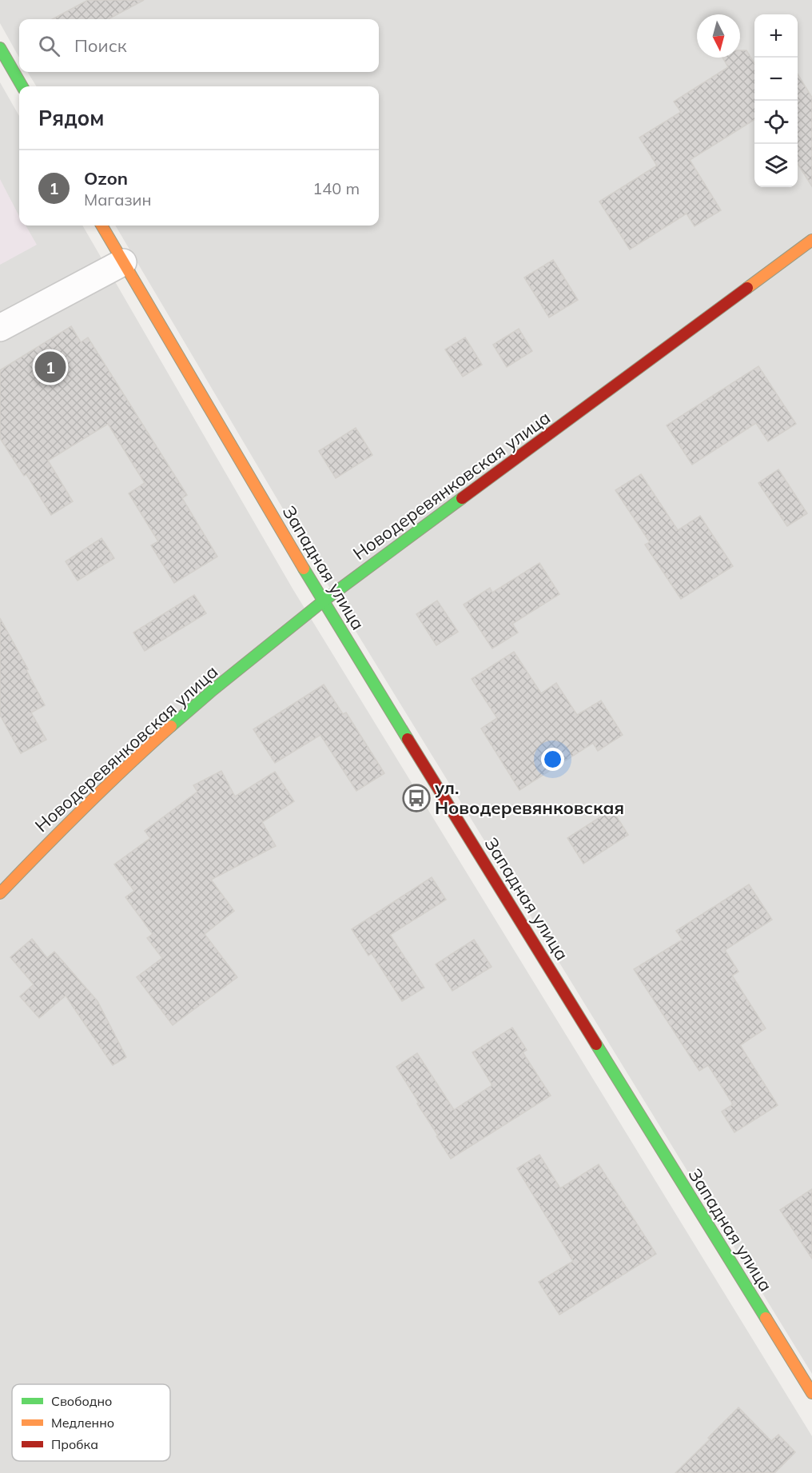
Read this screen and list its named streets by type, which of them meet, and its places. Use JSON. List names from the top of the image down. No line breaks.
{"streets":{"main road":["Новодеревянковская улица","Западная улица"]},"crossings":[["Новодеревянковская улица","Западная улица"]],"places":{"bus stop":["ул. Новодеревянковская"]},"legend":["Свободно","Медленно","Пробка"],"north":"bottom","page":{"map_buttons":["+","−"],"search":"Поиск","heading":"Рядом","list":[{"mark":"1","name":"Ozon","note":"Магазин","value":"140 m"}],"pins":"1"}}
